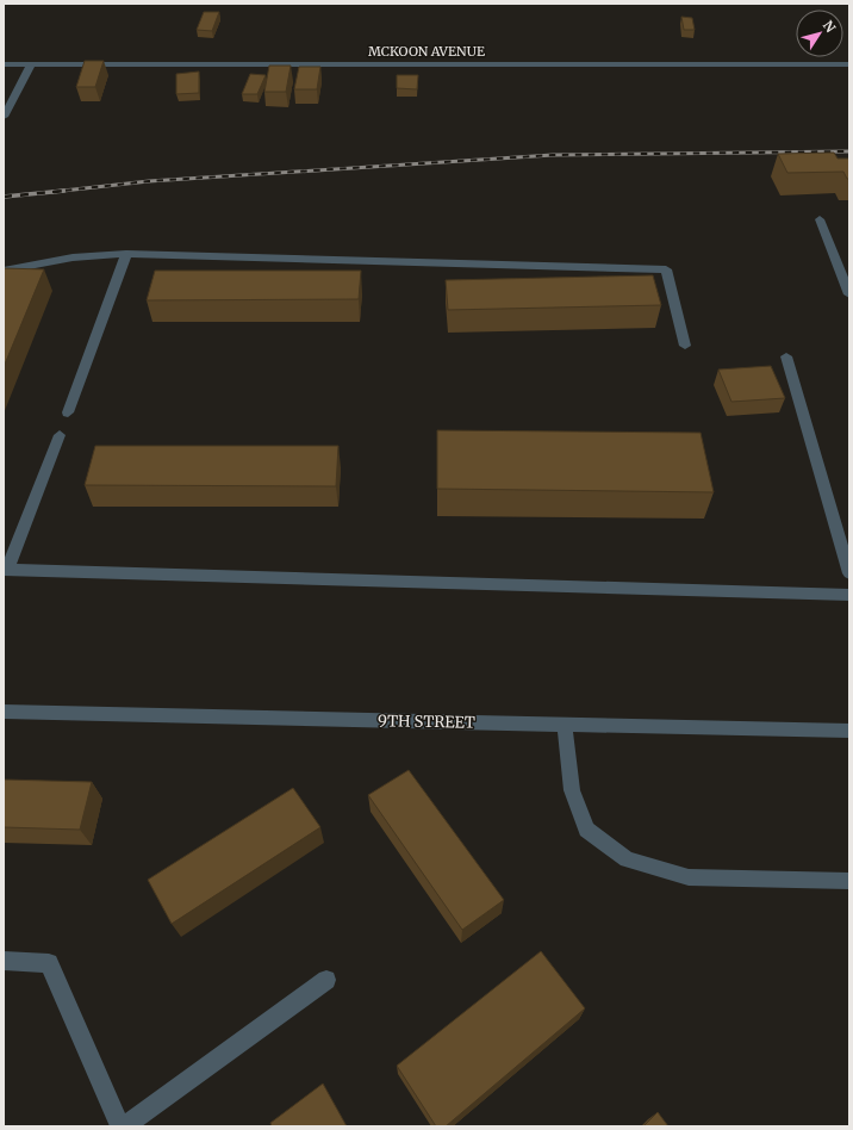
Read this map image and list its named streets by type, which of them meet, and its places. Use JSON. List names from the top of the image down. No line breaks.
{"streets":{"street":["MCKOON AVENUE","9TH STREET"]},"north":"top right"}
